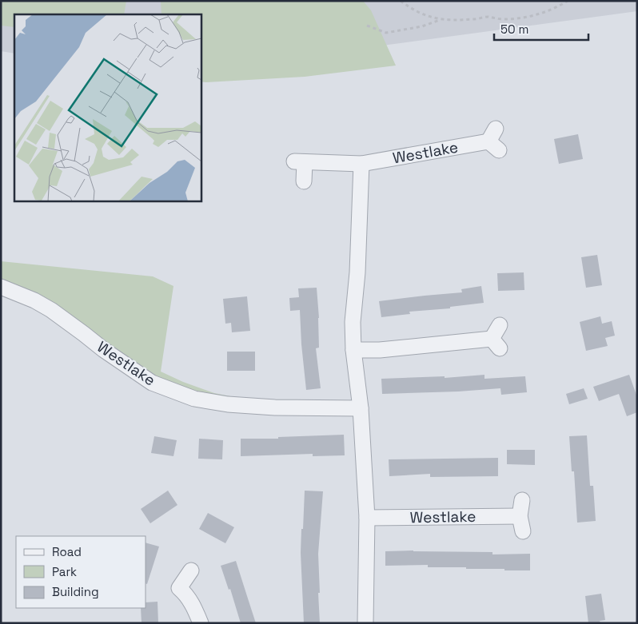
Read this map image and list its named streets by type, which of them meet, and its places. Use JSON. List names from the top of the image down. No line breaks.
{"streets":{"street":["Westlake"]},"legend":["Road","Park","Building"],"scale_bar":"50 m"}
